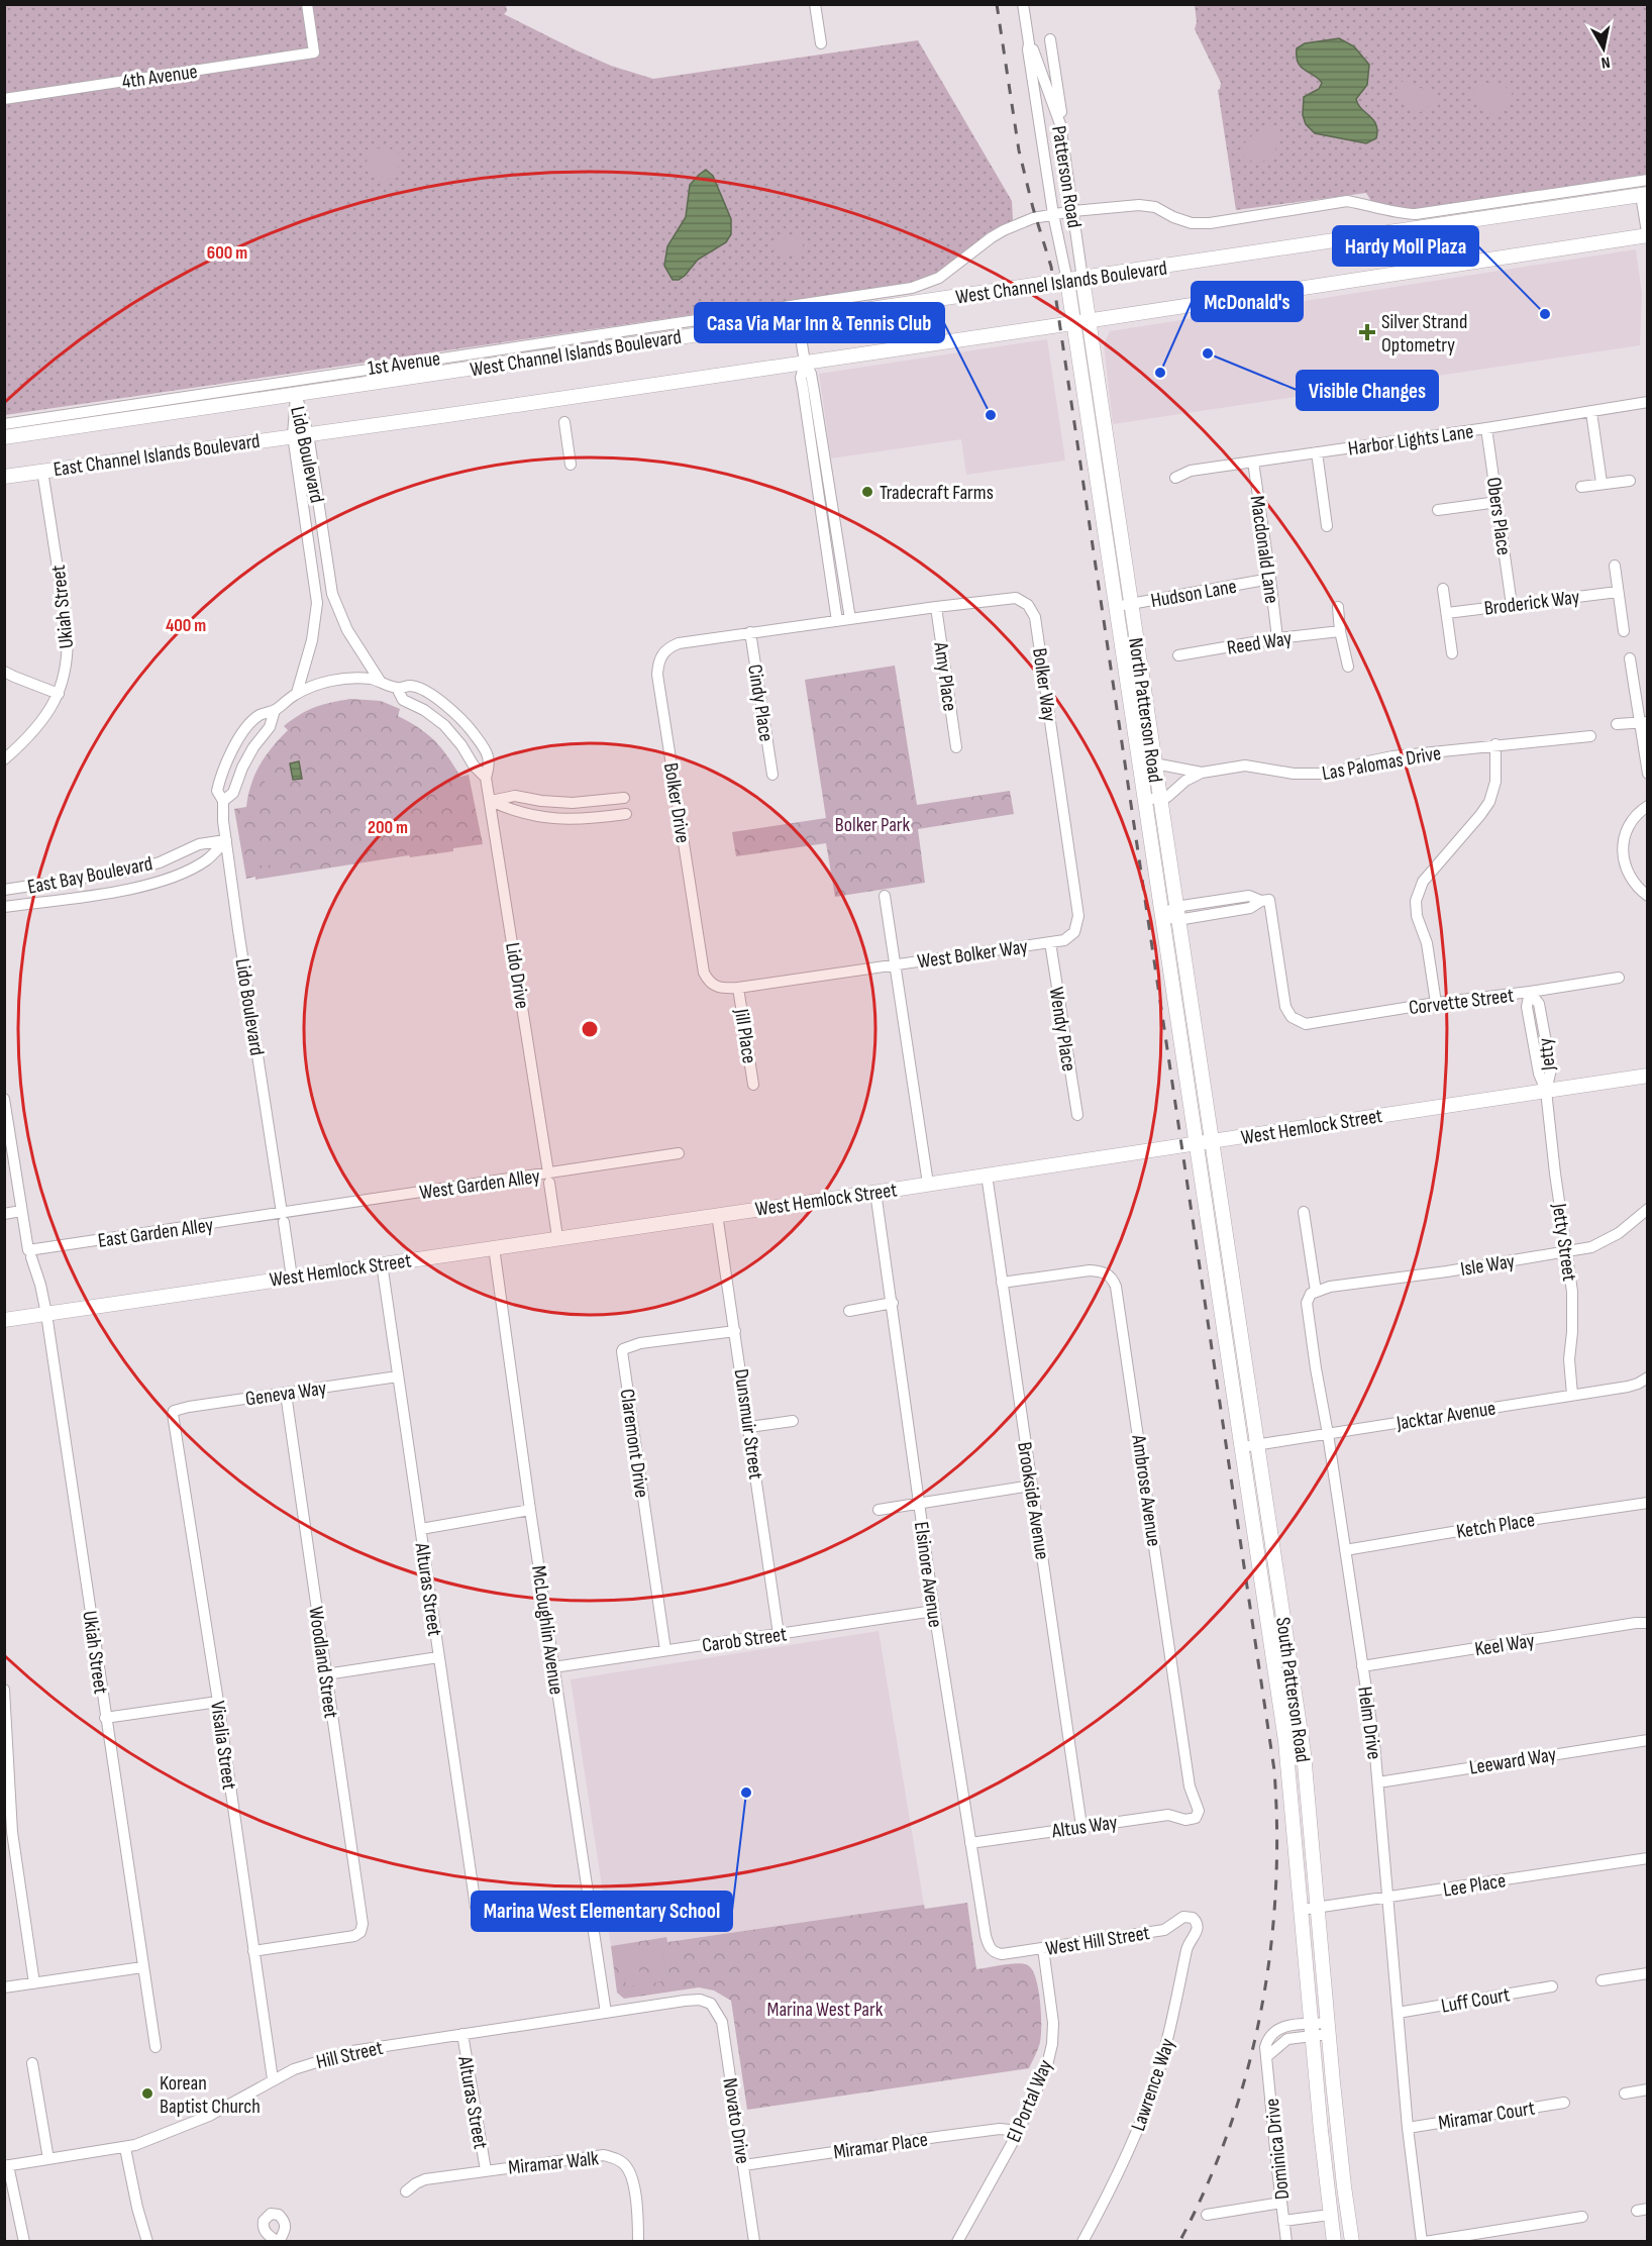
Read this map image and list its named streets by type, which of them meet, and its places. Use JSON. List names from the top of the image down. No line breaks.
{"streets":{"street":["4th Avenue","Patterson Road","West Channel Islands Boulevard","1st Avenue","Harbor Lights Lane","East Channel Islands Boulevard","Lido Boulevard","Obers Place","Macdonald Lane","Hudson Lane","Broderick Way","Ukiah Street","Reed Way","Amy Place","Bolker Way","Cindy Place","North Patterson Road","Las Palomas Drive","Bolker Drive","East Bay Boulevard","West Bolker Way","Lido Drive","Corvette Street","Wendy Place","Jill Place","Jetty","West Hemlock Street","West Garden Alley","East Garden Alley","Jetty Street","Isle Way","Geneva Way","Jacktar Avenue","Dunsmuir Street","Claremont Drive","Ambrose Avenue","Brookside Avenue","Ketch Place","Elsinore Avenue","Alturas Street","McLoughlin Avenue","Carob Street","Keel Way","Woodland Street","South Patterson Road","Helm Drive","Visalia Street","Leeward Way","Altus Way","Lee Place","West Hill Street","Luff Court","Hill Street","Lawrence Way","El Portal Way","Miramar Court","Novato Drive","Miramar Place","Dominica Drive","Miramar Walk"]},"crossings":[["Patterson Road","West Channel Islands Boulevard"],["Patterson Road","1st Avenue"],["Patterson Road","North Patterson Road"],["West Channel Islands Boulevard","East Channel Islands Boulevard"],["West Channel Islands Boulevard","Lido Boulevard"],["West Channel Islands Boulevard","North Patterson Road"],["Harbor Lights Lane","Obers Place"],["Harbor Lights Lane","Macdonald Lane"],["East Channel Islands Boulevard","Lido Boulevard"],["East Channel Islands Boulevard","Ukiah Street"],["Lido Boulevard","East Bay Boulevard"],["Lido Boulevard","Lido Drive"],["Lido Boulevard","West Hemlock Street"],["Lido Boulevard","West Garden Alley"],["Lido Boulevard","East Garden Alley"],["Obers Place","Broderick Way"],["Macdonald Lane","Hudson Lane"],["Macdonald Lane","Reed Way"],["Hudson Lane","North Patterson Road"],["Ukiah Street","West Hemlock Street"],["Ukiah Street","East Garden Alley"],["Amy Place","Bolker Way"],["Bolker Way","Bolker Drive"],["Bolker Way","West Bolker Way"],["Bolker Way","Wendy Place"],["Cindy Place","Bolker Drive"],["North Patterson Road","Las Palomas Drive"],["North Patterson Road","Corvette Street"],["North Patterson Road","West Hemlock Street"],["North Patterson Road","South Patterson Road"],["Bolker Drive","West Bolker Way"],["Bolker Drive","Jill Place"],["West Bolker Way","Wendy Place"],["Lido Drive","West Hemlock Street"],["Lido Drive","West Garden Alley"],["Corvette Street","Jetty"],["Jetty","West Hemlock Street"],["Jetty","Jetty Street"],["West Hemlock Street","Jetty Street"],["West Hemlock Street","Dunsmuir Street"],["West Hemlock Street","Brookside Avenue"],["West Hemlock Street","Elsinore Avenue"],["West Hemlock Street","Alturas Street"],["West Hemlock Street","McLoughlin Avenue"],["West Hemlock Street","South Patterson Road"],["West Garden Alley","East Garden Alley"],["Jetty Street","Isle Way"],["Jetty Street","Jacktar Avenue"],["Isle Way","Helm Drive"],["Geneva Way","Alturas Street"],["Geneva Way","Woodland Street"],["Geneva Way","Visalia Street"],["Jacktar Avenue","South Patterson Road"],["Jacktar Avenue","Helm Drive"],["Dunsmuir Street","Claremont Drive"],["Dunsmuir Street","Carob Street"],["Claremont Drive","Carob Street"],["Ambrose Avenue","Brookside Avenue"],["Ambrose Avenue","Altus Way"],["Brookside Avenue","Altus Way"],["Ketch Place","Helm Drive"],["Elsinore Avenue","Carob Street"],["Elsinore Avenue","Altus Way"],["Elsinore Avenue","West Hill Street"],["Alturas Street","McLoughlin Avenue"],["Alturas Street","Hill Street"],["Alturas Street","Miramar Walk"],["McLoughlin Avenue","Carob Street"],["McLoughlin Avenue","Hill Street"],["Keel Way","Helm Drive"],["Woodland Street","Visalia Street"],["South Patterson Road","Lee Place"],["South Patterson Road","Dominica Drive"],["Helm Drive","Leeward Way"],["Helm Drive","Lee Place"],["Helm Drive","Luff Court"],["Helm Drive","Miramar Court"],["Visalia Street","Hill Street"],["West Hill Street","Lawrence Way"],["West Hill Street","El Portal Way"],["Hill Street","Novato Drive"],["El Portal Way","Miramar Place"],["Novato Drive","Miramar Place"]],"parks":["Bolker Park","Marina West Park"],"places":{"other":["Hardy Moll Plaza","Visible Changes","McDonald's","Casa Via Mar Inn & Tennis Club","Tradecraft Farms","Marina West Elementary School","Korean Baptist Church"],"health":["Silver Strand Optometry"]},"north":"bottom","rings":["600 m","400 m","200 m"]}
